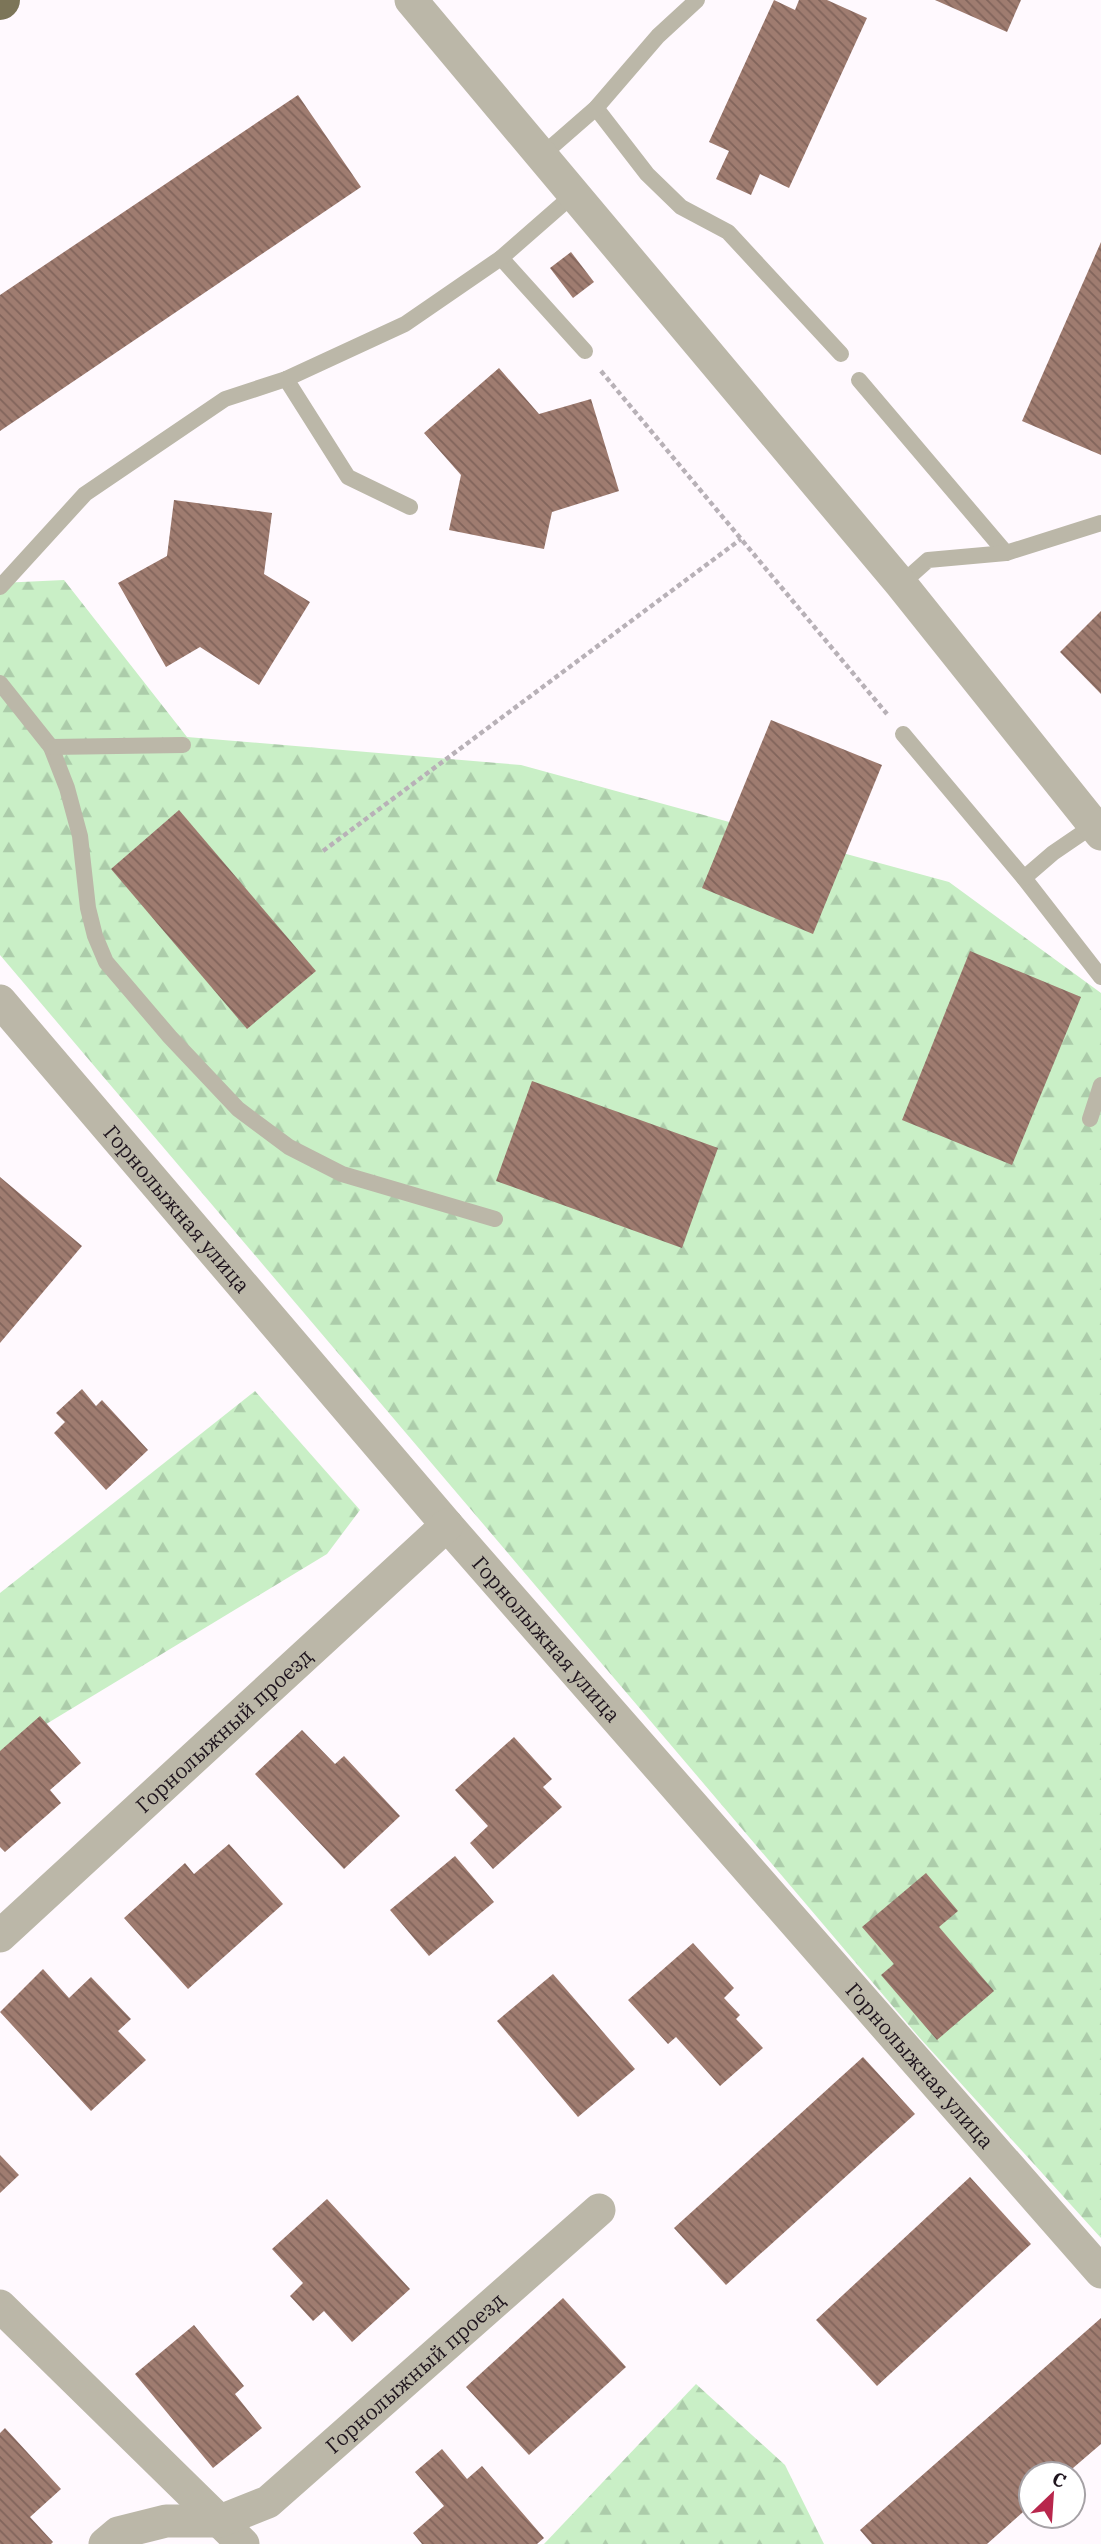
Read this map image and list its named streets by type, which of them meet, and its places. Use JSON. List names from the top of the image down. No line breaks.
{"streets":{"street":["Горнолыжная улица","Горнолыжный проезд"]},"crossings":[["Горнолыжная улица","Горнолыжный проезд"]],"north":"top right"}
